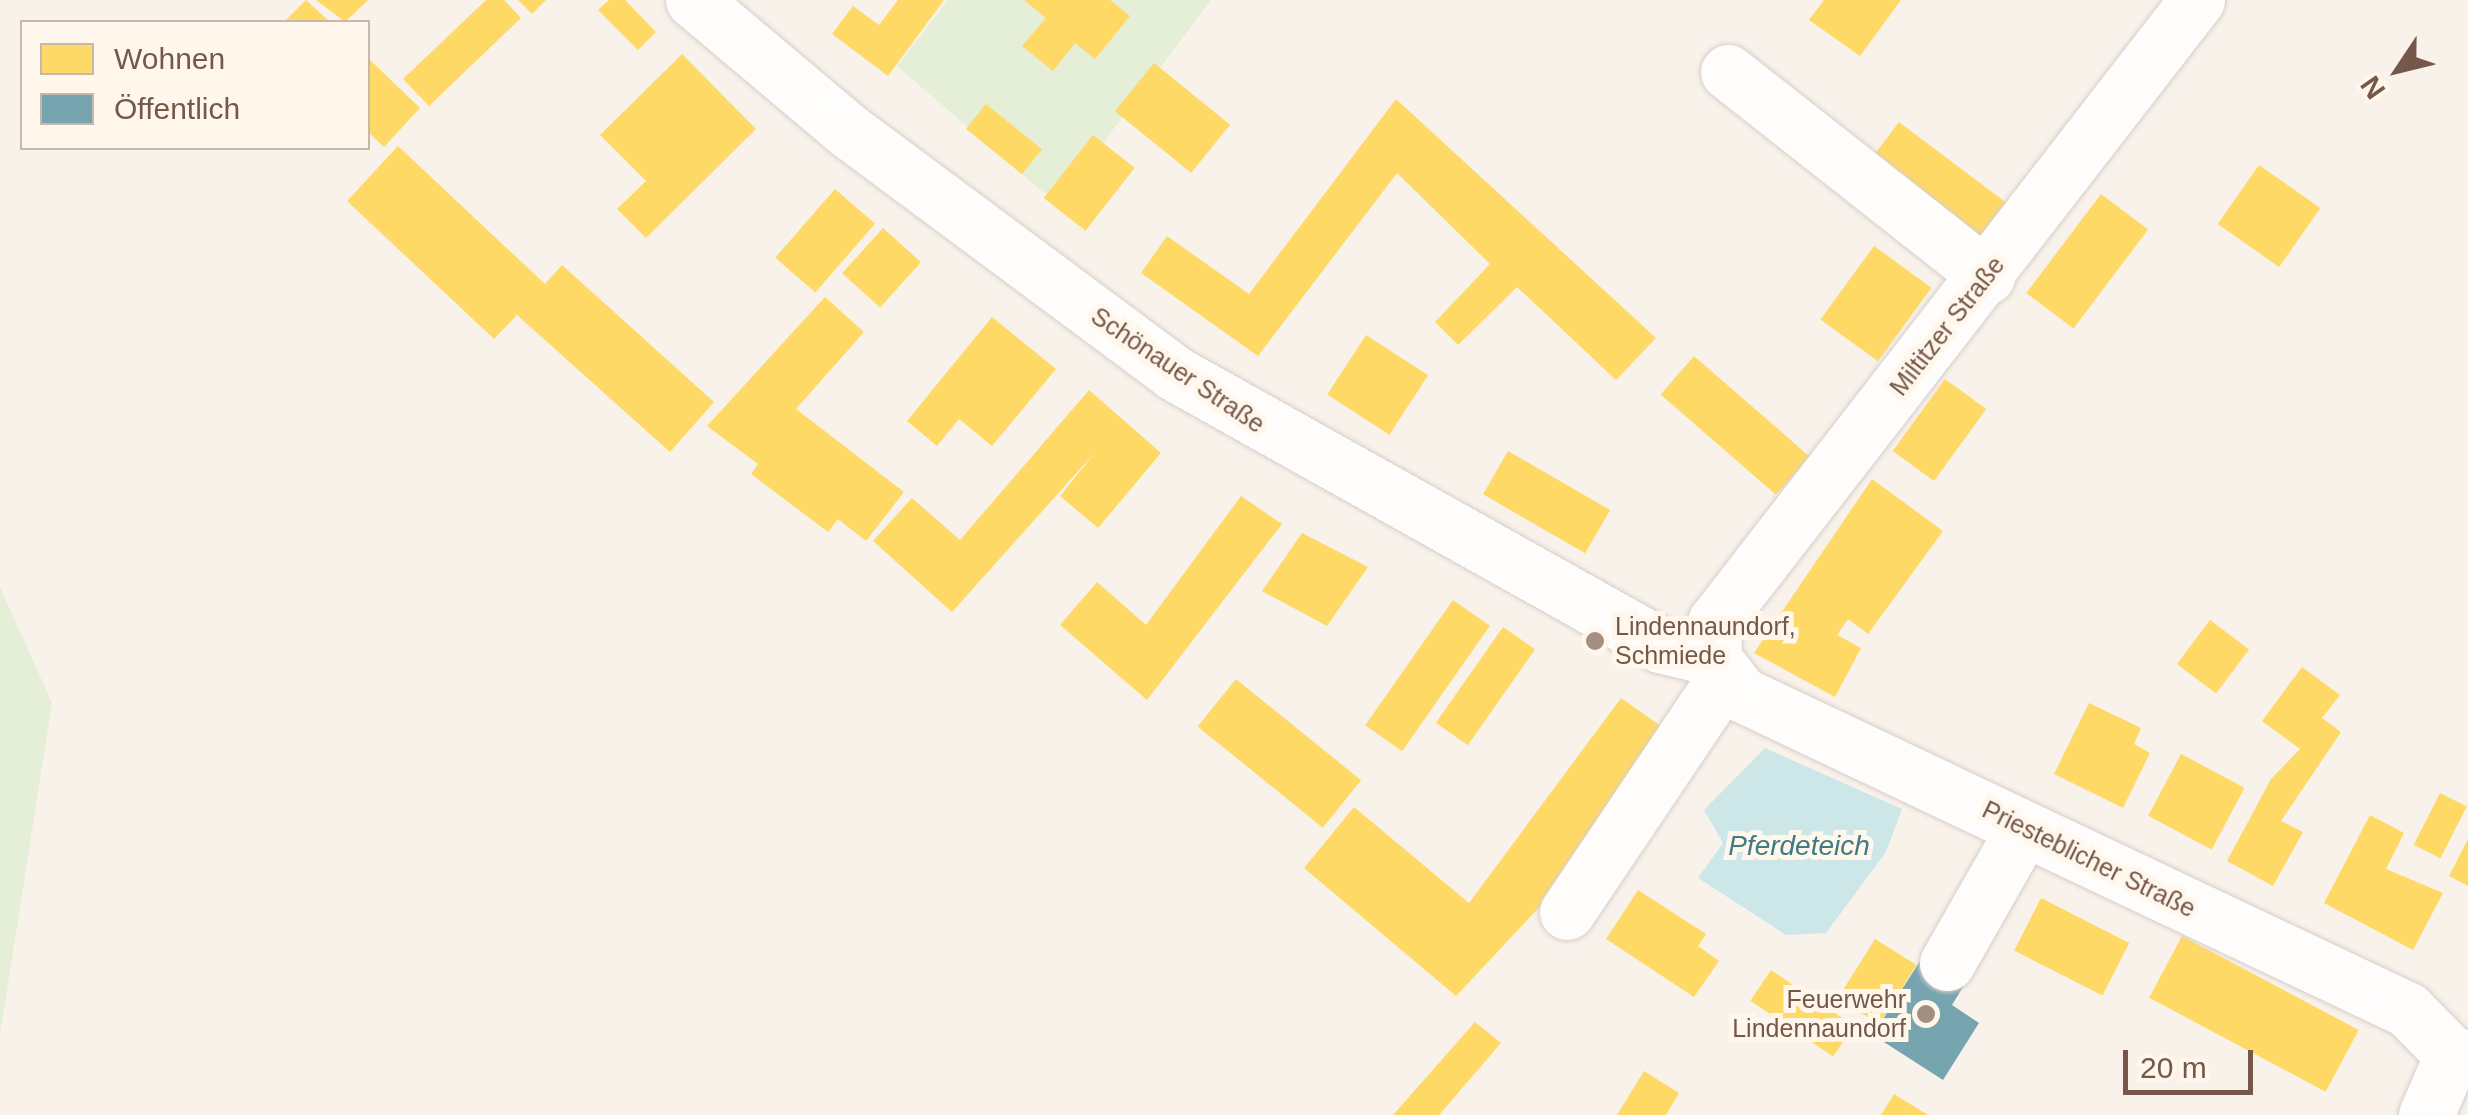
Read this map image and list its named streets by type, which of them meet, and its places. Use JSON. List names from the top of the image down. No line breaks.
{"streets":{"street":["Miltitzer Straße","Schönauer Straße","Priesteblicher Straße"]},"crossings":[["Miltitzer Straße","Schönauer Straße"],["Miltitzer Straße","Priesteblicher Straße"],["Schönauer Straße","Priesteblicher Straße"]],"water":["Pferdeteich"],"places":["Lindennaundorf, Schmiede","Feuerwehr Lindennaundorf"],"legend":["Wohnen","Öffentlich"],"scale_bar":"20 m","north":"bottom left"}
